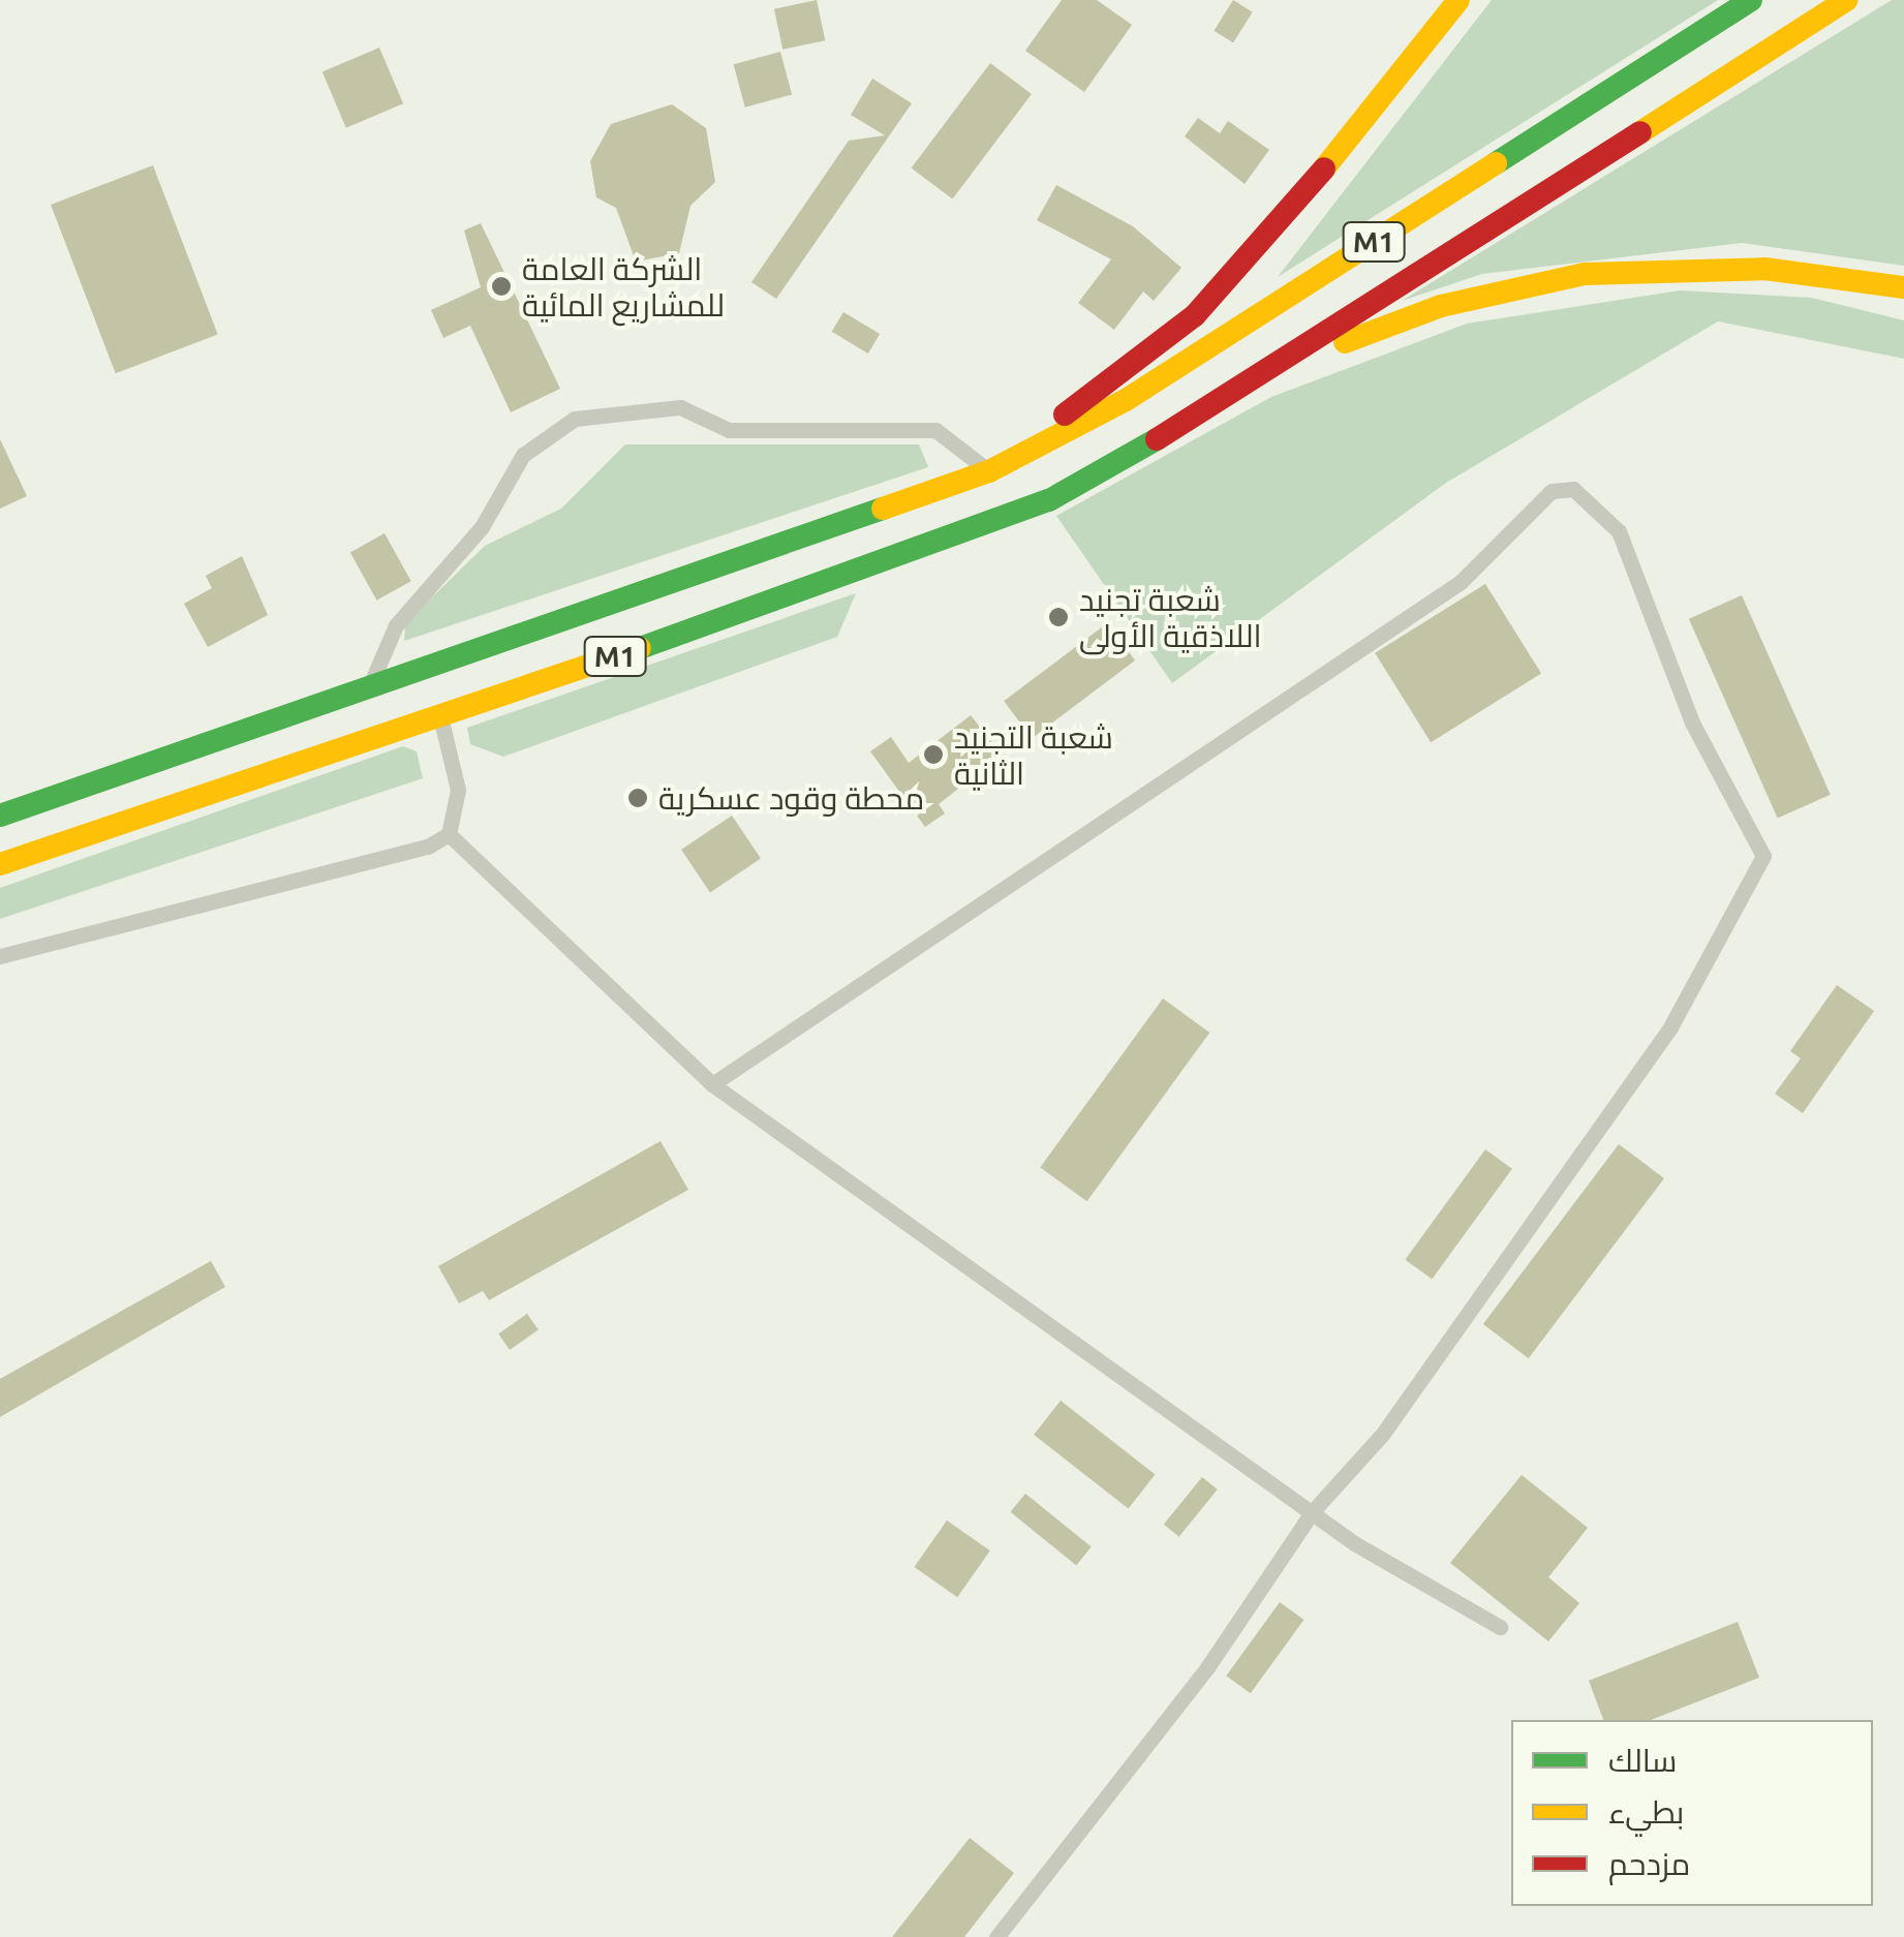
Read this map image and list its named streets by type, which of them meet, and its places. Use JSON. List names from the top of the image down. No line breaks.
{"streets":{"highway":["M1"]},"places":["الشركة العامة للمشاريع المائية","شعبة تجنيد اللاذقية الأولى","شعبة التجنيد الثانية","محطة وقود عسكرية"],"legend":["سالك","بطيء","مزدحم"]}
